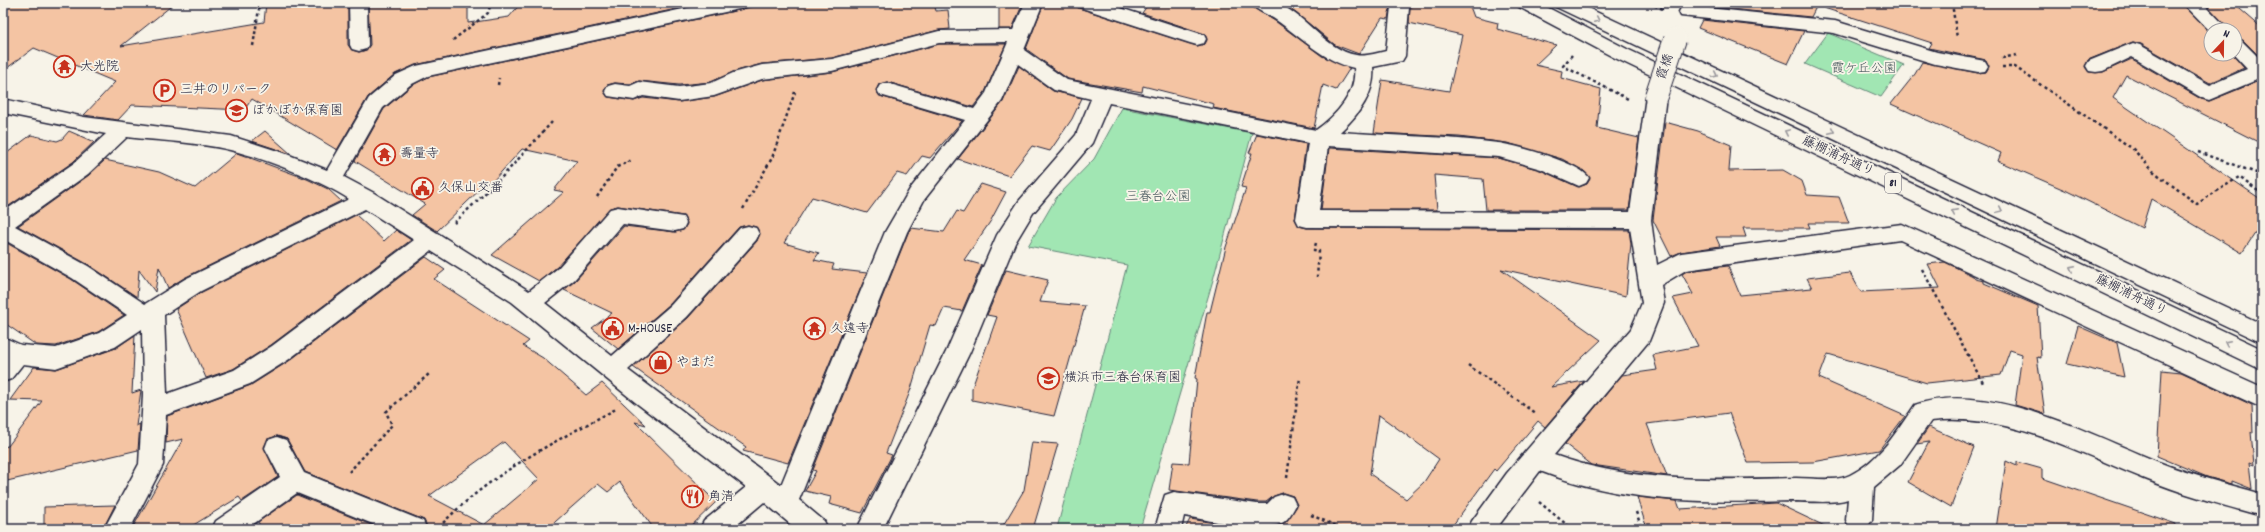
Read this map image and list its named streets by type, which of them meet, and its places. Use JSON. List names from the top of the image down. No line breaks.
{"streets":{"street":["霞橋","藤棚浦舟通り","81"]},"parks":["霞ケ丘公園","三春台公園"],"places":{"temple":["大光院","壽量寺","久遠寺"],"parking":["三井のリパーク"],"school or university":["ぽかぽか保育園","横浜市三春台保育園"],"public building":["久保山交番","M-HOUSE"],"shop":["やまだ"],"restaurant":["角清"]},"north":"top"}
